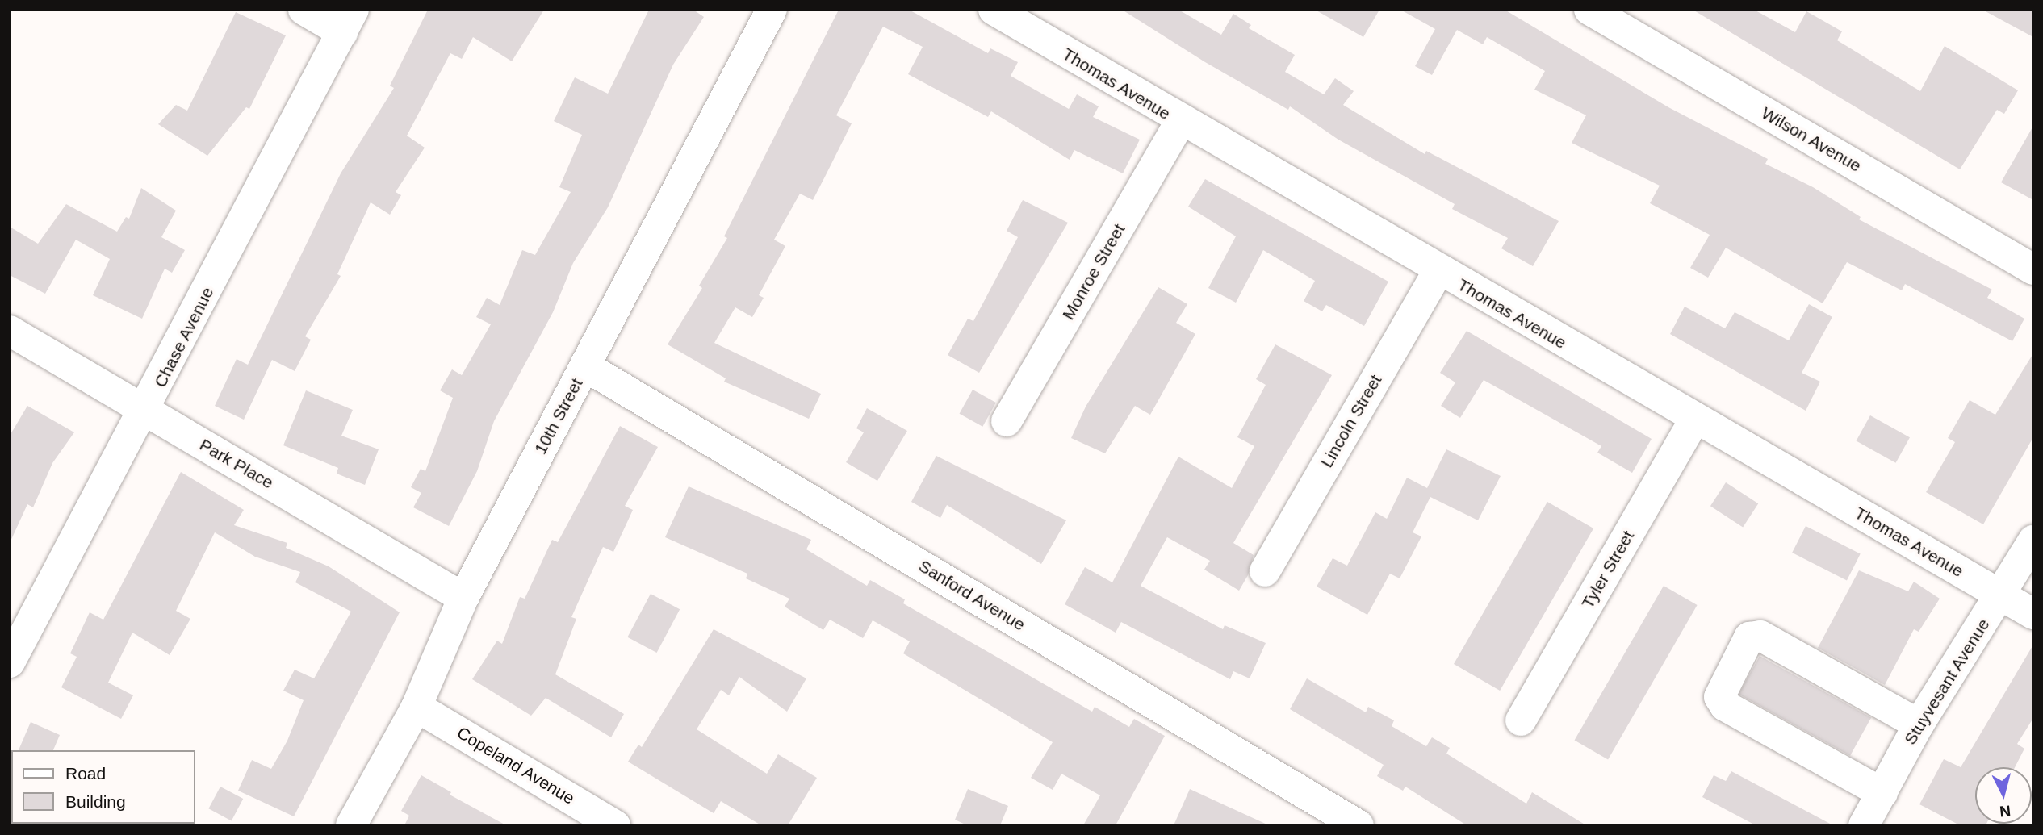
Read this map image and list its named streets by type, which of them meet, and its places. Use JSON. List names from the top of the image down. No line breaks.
{"streets":{"street":["Thomas Avenue","Wilson Avenue","Monroe Street","Chase Avenue","10th Street","Lincoln Street","Park Place","Tyler Street","Sanford Avenue","Stuyvesant Avenue","Copeland Avenue"]},"crossings":[["Thomas Avenue","Monroe Street"],["Thomas Avenue","Lincoln Street"],["Thomas Avenue","Tyler Street"],["Thomas Avenue","Stuyvesant Avenue"],["Chase Avenue","Park Place"],["10th Street","Park Place"],["10th Street","Sanford Avenue"],["10th Street","Copeland Avenue"]],"legend":["Road","Building"],"north":"bottom"}
